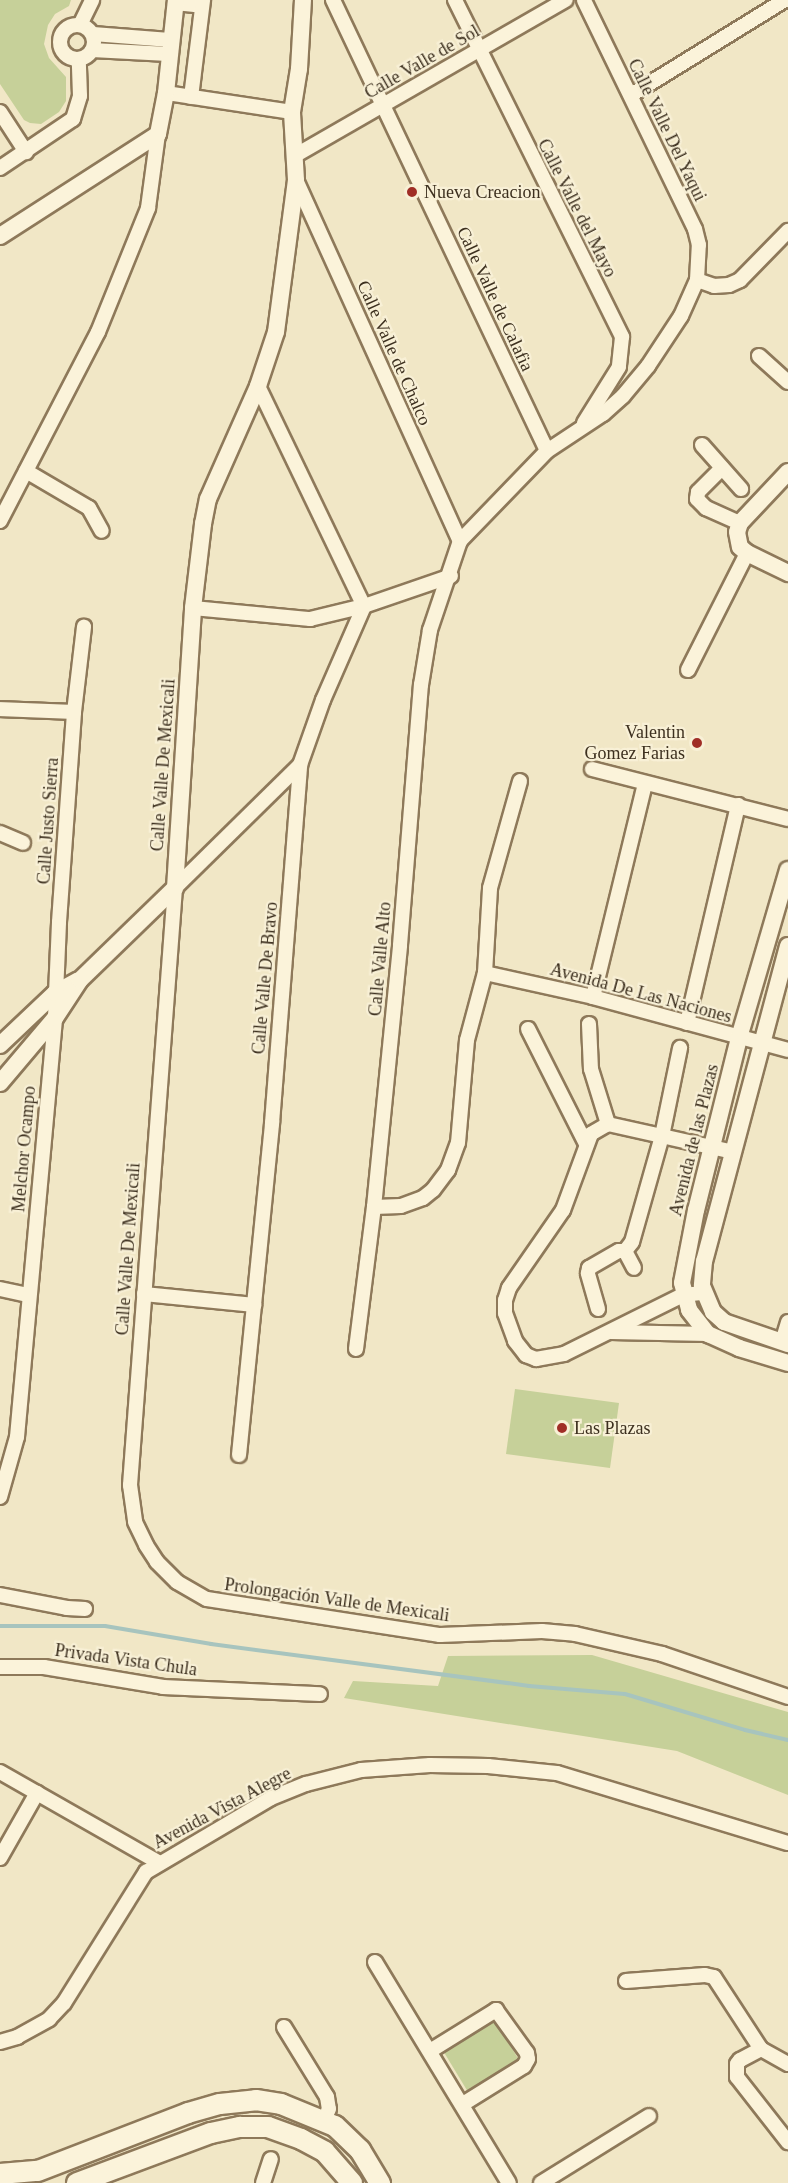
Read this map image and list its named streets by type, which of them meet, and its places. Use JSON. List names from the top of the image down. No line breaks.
{"streets":{"street":["Calle Valle de Sol","Calle Valle Del Yaqui","Calle Valle del Mayo","Calle Valle de Calafia","Calle Valle de Chalco","Calle Valle De Mexicali","Calle Justo Sierra","Calle Valle Alto","Calle Valle De Bravo","Avenida De Las Naciones","Avenida de las Plazas","Melchor Ocampo","Prolongación Valle de Mexicali","Privada Vista Chula","Avenida Vista Alegre"]},"crossings":[["Calle Valle de Sol","Calle Valle del Mayo"],["Calle Valle de Sol","Calle Valle de Calafia"],["Calle Valle de Sol","Calle Valle De Mexicali"],["Calle Valle de Chalco","Calle Valle De Mexicali"],["Calle Valle de Chalco","Calle Valle Alto"],["Calle Valle De Mexicali","Prolongación Valle de Mexicali"],["Calle Justo Sierra","Melchor Ocampo"],["Avenida De Las Naciones","Avenida de las Plazas"]],"places":["Nueva Creacion","Valentin Gomez Farias","Las Plazas"]}
